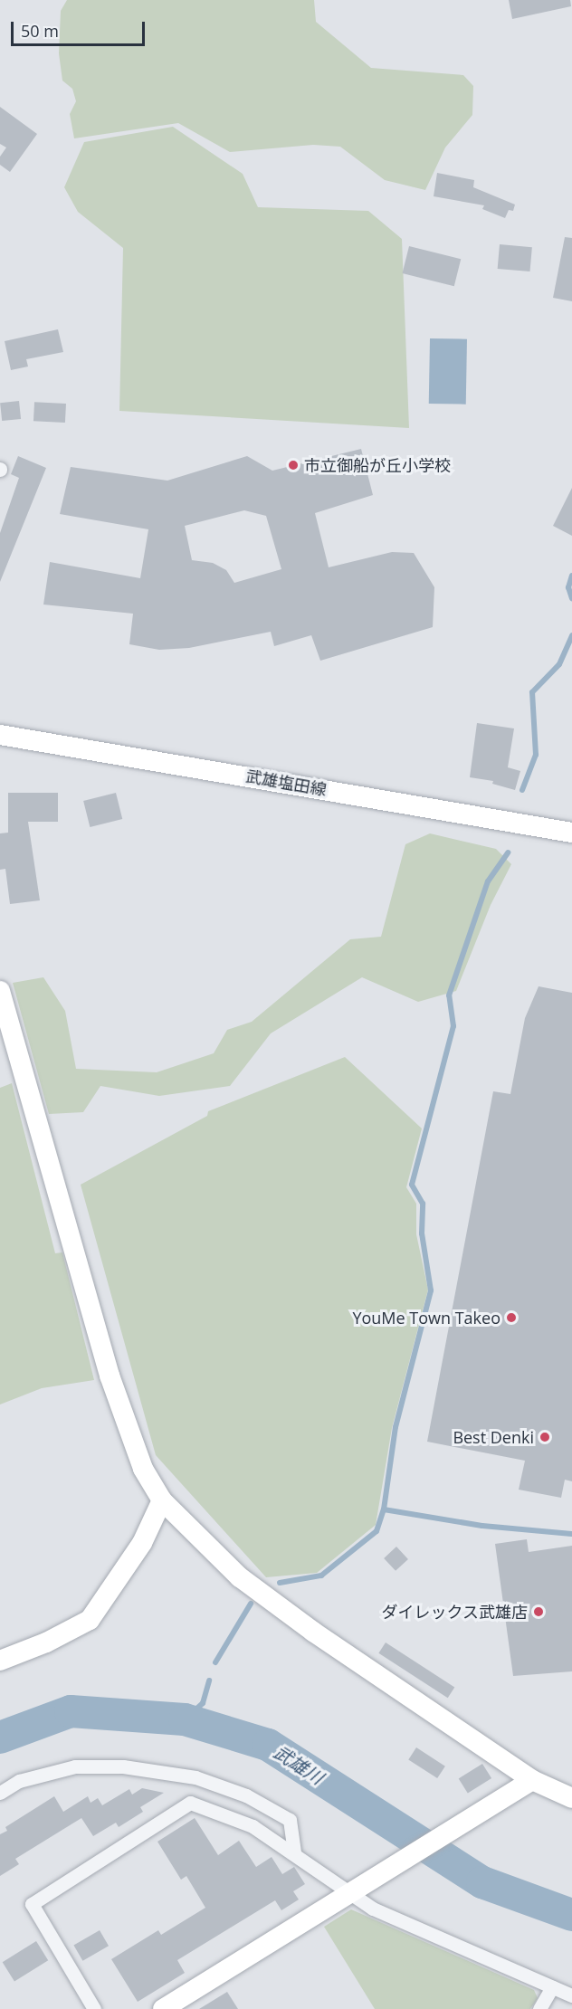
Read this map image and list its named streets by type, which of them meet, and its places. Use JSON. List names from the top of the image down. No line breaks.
{"streets":{"street":["武雄塩田線"]},"water":["武雄川"],"places":["市立御船が丘小学校","YouMe Town Takeo","Best Denki","ダイレックス武雄店"],"scale_bar":"50 m"}
